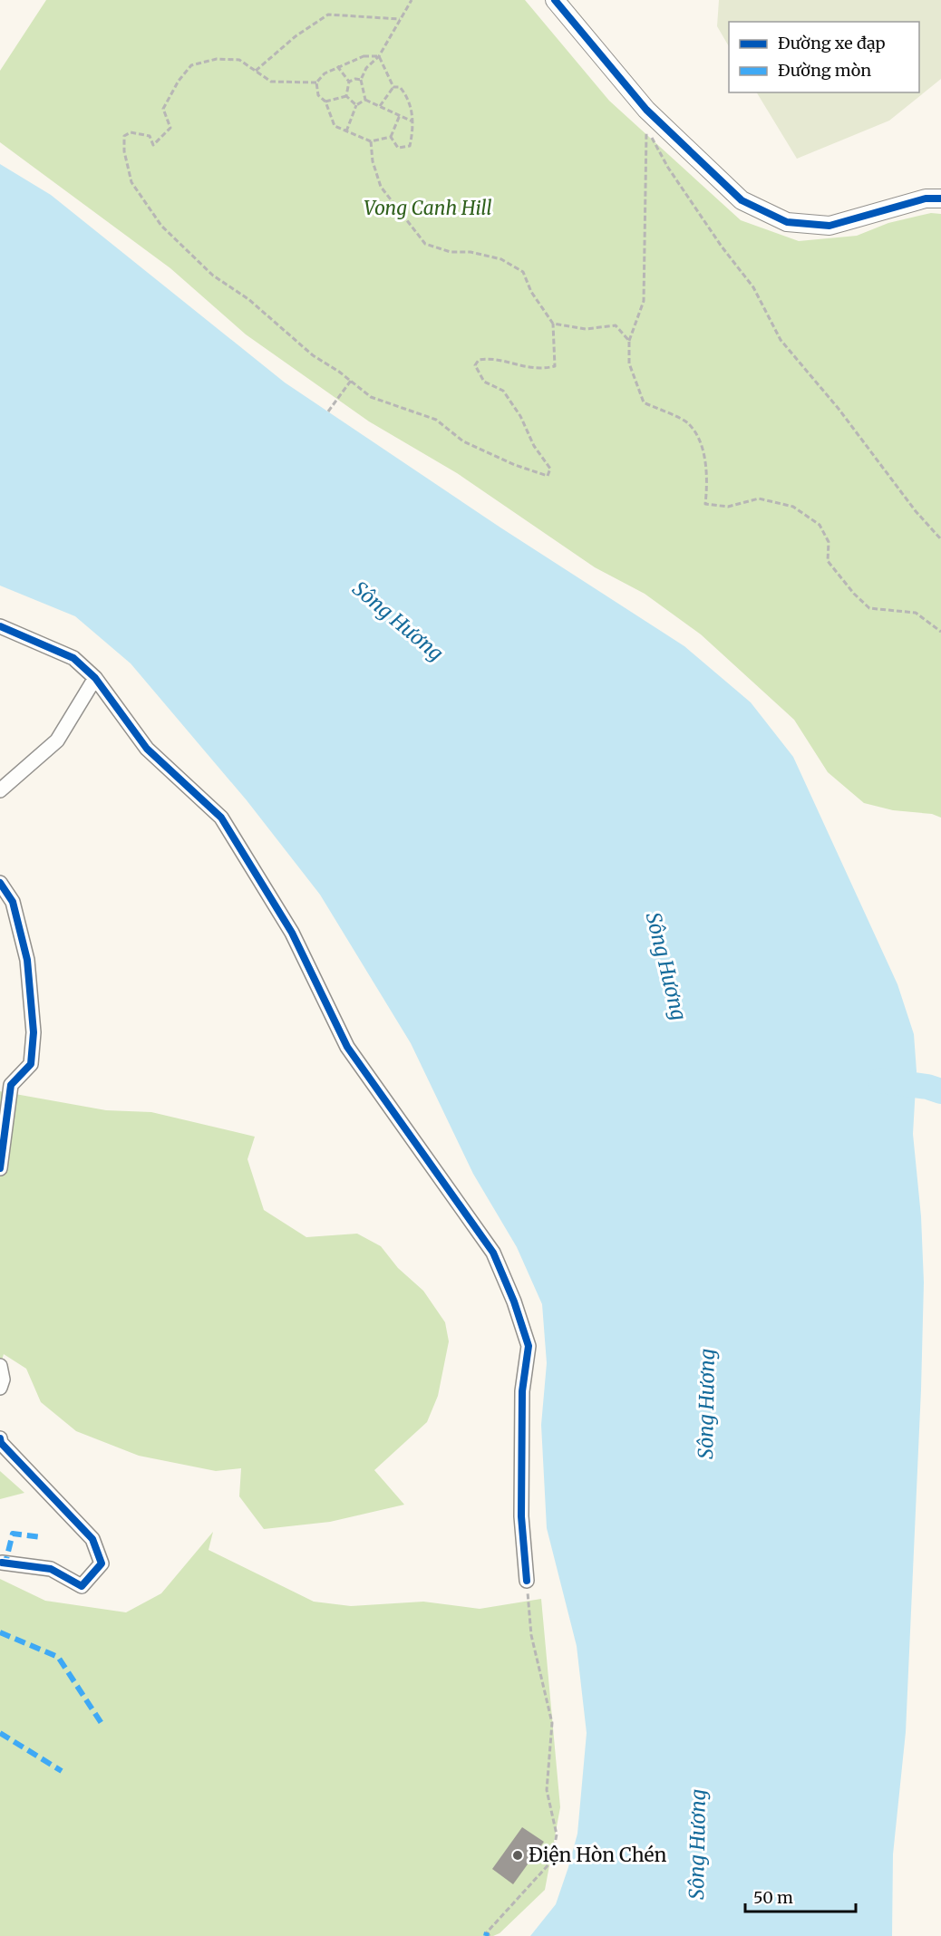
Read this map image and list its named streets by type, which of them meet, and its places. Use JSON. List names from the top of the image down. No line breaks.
{"water":["Sông Hương"],"parks":["Vong Canh Hill"],"places":["Điện Hòn Chén"],"legend":["Đường xe đạp","Đường mòn"],"scale_bar":"50 m"}
